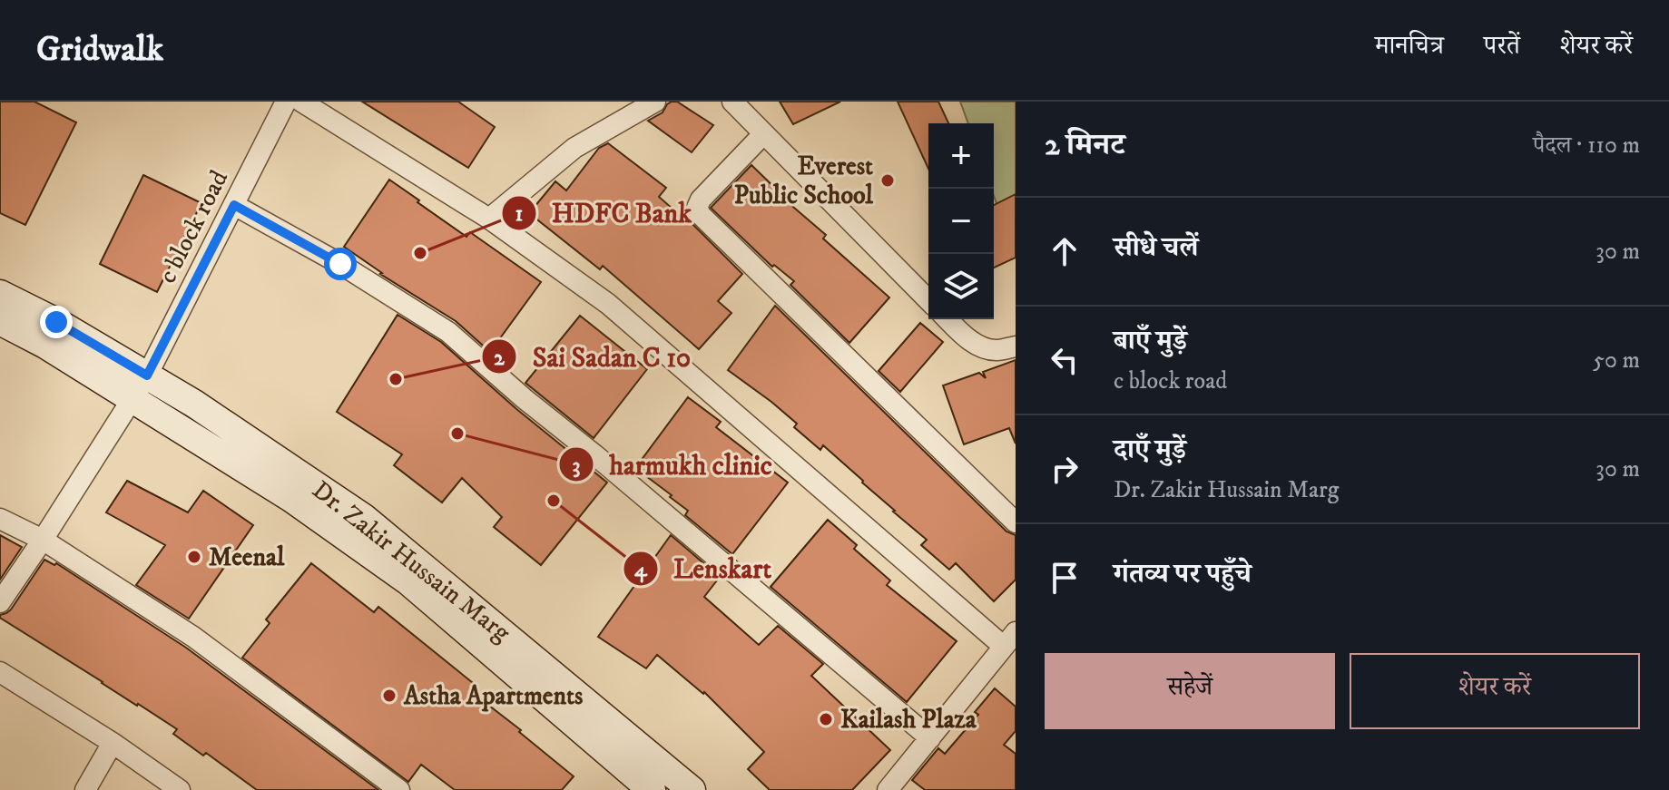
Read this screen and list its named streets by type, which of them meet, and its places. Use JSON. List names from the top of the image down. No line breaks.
{"streets":{"street":["c block road","Dr. Zakir Hussain Marg"]},"crossings":[["c block road","Dr. Zakir Hussain Marg"]],"places":["Everest Public School","HDFC Bank","Sai Sadan C 10","harmukh clinic","Lenskart","Meenal","Astha Apartments","Kailash Plaza"],"page":{"header":"Gridwalk","nav":["मानचित्र","परतें","शेयर करें"],"heading":["2 मिनट","पैदल · 110 m"],"map_buttons":["+","−"],"list":[["सीधे चलें","30 m"],["बाएँ मुड़ें","c block road","50 m"],["दाएँ मुड़ें","Dr. Zakir Hussain Marg","30 m"],"गंतव्य पर पहुँचे"],"buttons":["सहेजें","शेयर करें"]}}
